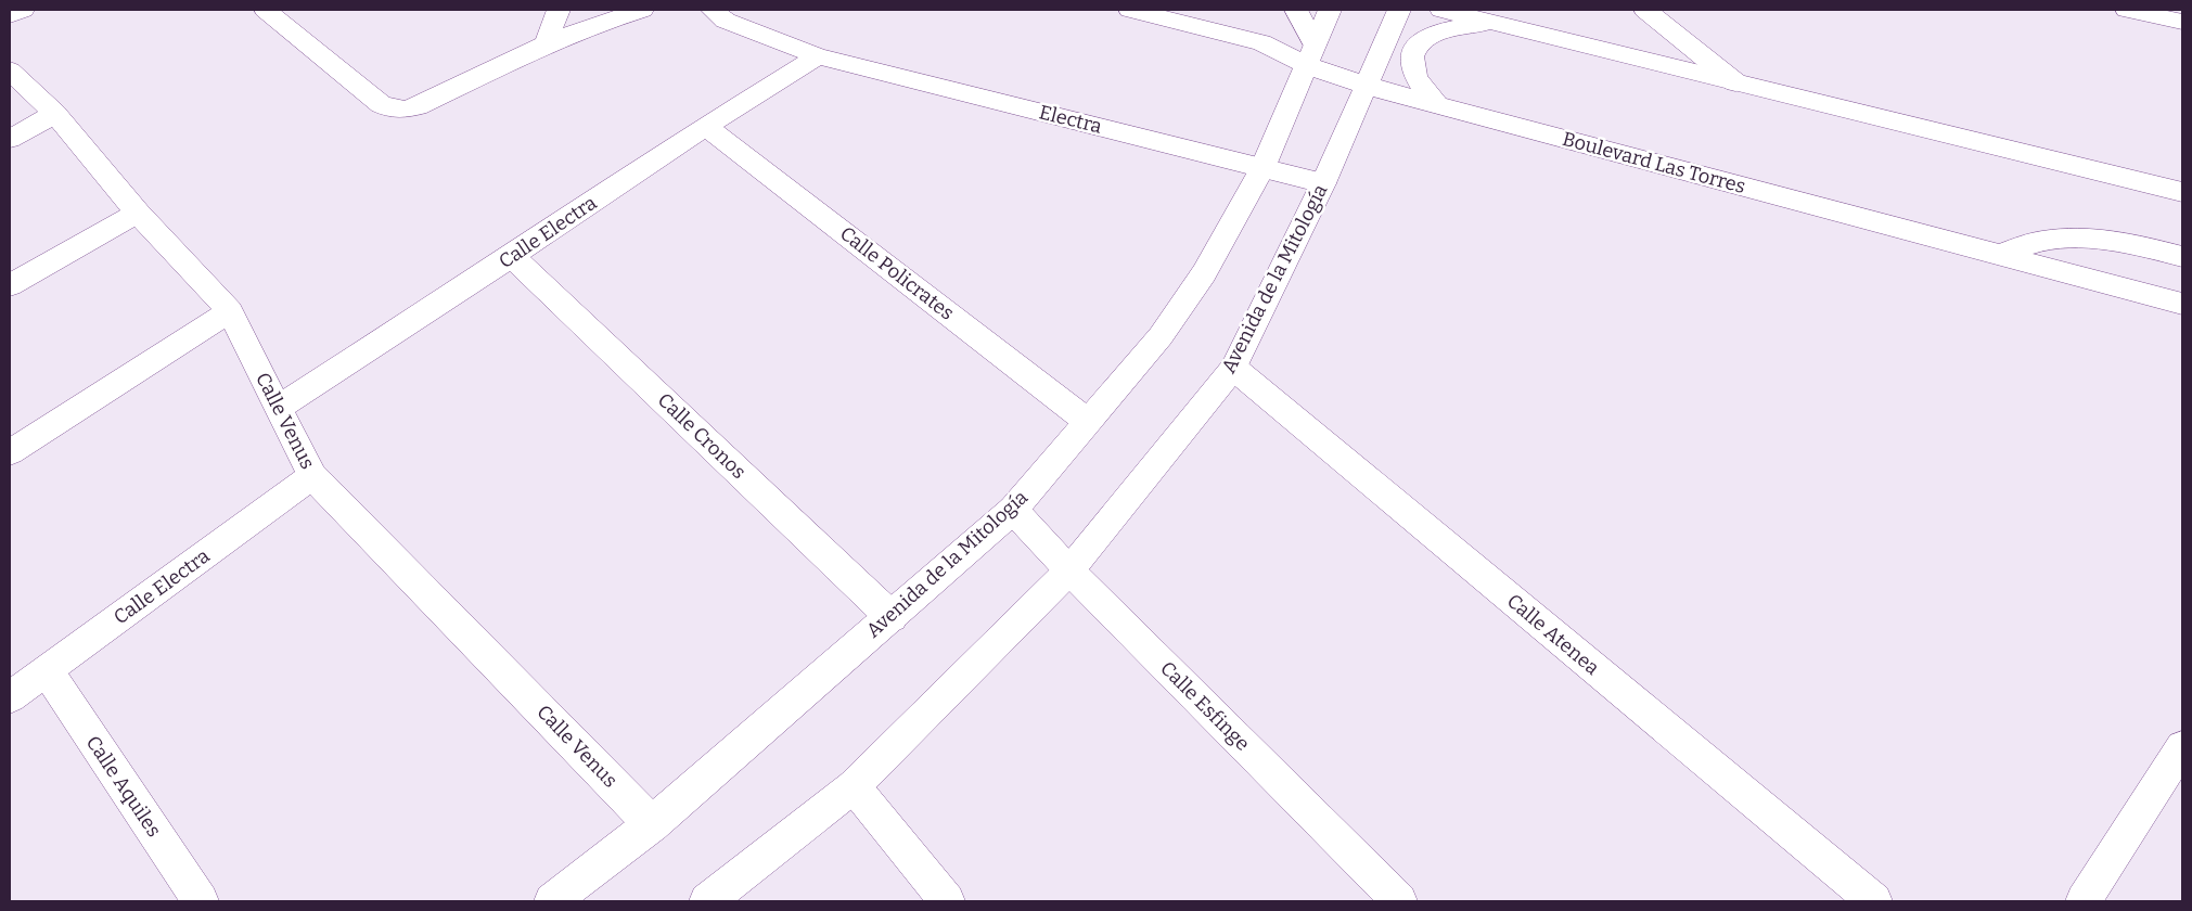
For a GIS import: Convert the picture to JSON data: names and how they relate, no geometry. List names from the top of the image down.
{
  "streets": {
    "street": [
      "Electra",
      "Boulevard Las Torres",
      "Calle Electra",
      "Calle Policrates",
      "Avenida de la Mitología",
      "Calle Venus",
      "Calle Cronos",
      "Calle Atenea",
      "Calle Esfinge",
      "Calle Aquiles"
    ]
  },
  "crossings": [
    ["Electra", "Calle Electra"],
    ["Electra", "Avenida de la Mitología"],
    ["Boulevard Las Torres", "Avenida de la Mitología"],
    ["Calle Electra", "Calle Policrates"],
    ["Calle Electra", "Calle Venus"],
    ["Calle Electra", "Calle Cronos"],
    ["Calle Electra", "Calle Aquiles"],
    ["Calle Policrates", "Avenida de la Mitología"],
    ["Avenida de la Mitología", "Calle Venus"],
    ["Avenida de la Mitología", "Calle Cronos"],
    ["Avenida de la Mitología", "Calle Atenea"],
    ["Avenida de la Mitología", "Calle Esfinge"]
  ]
}
